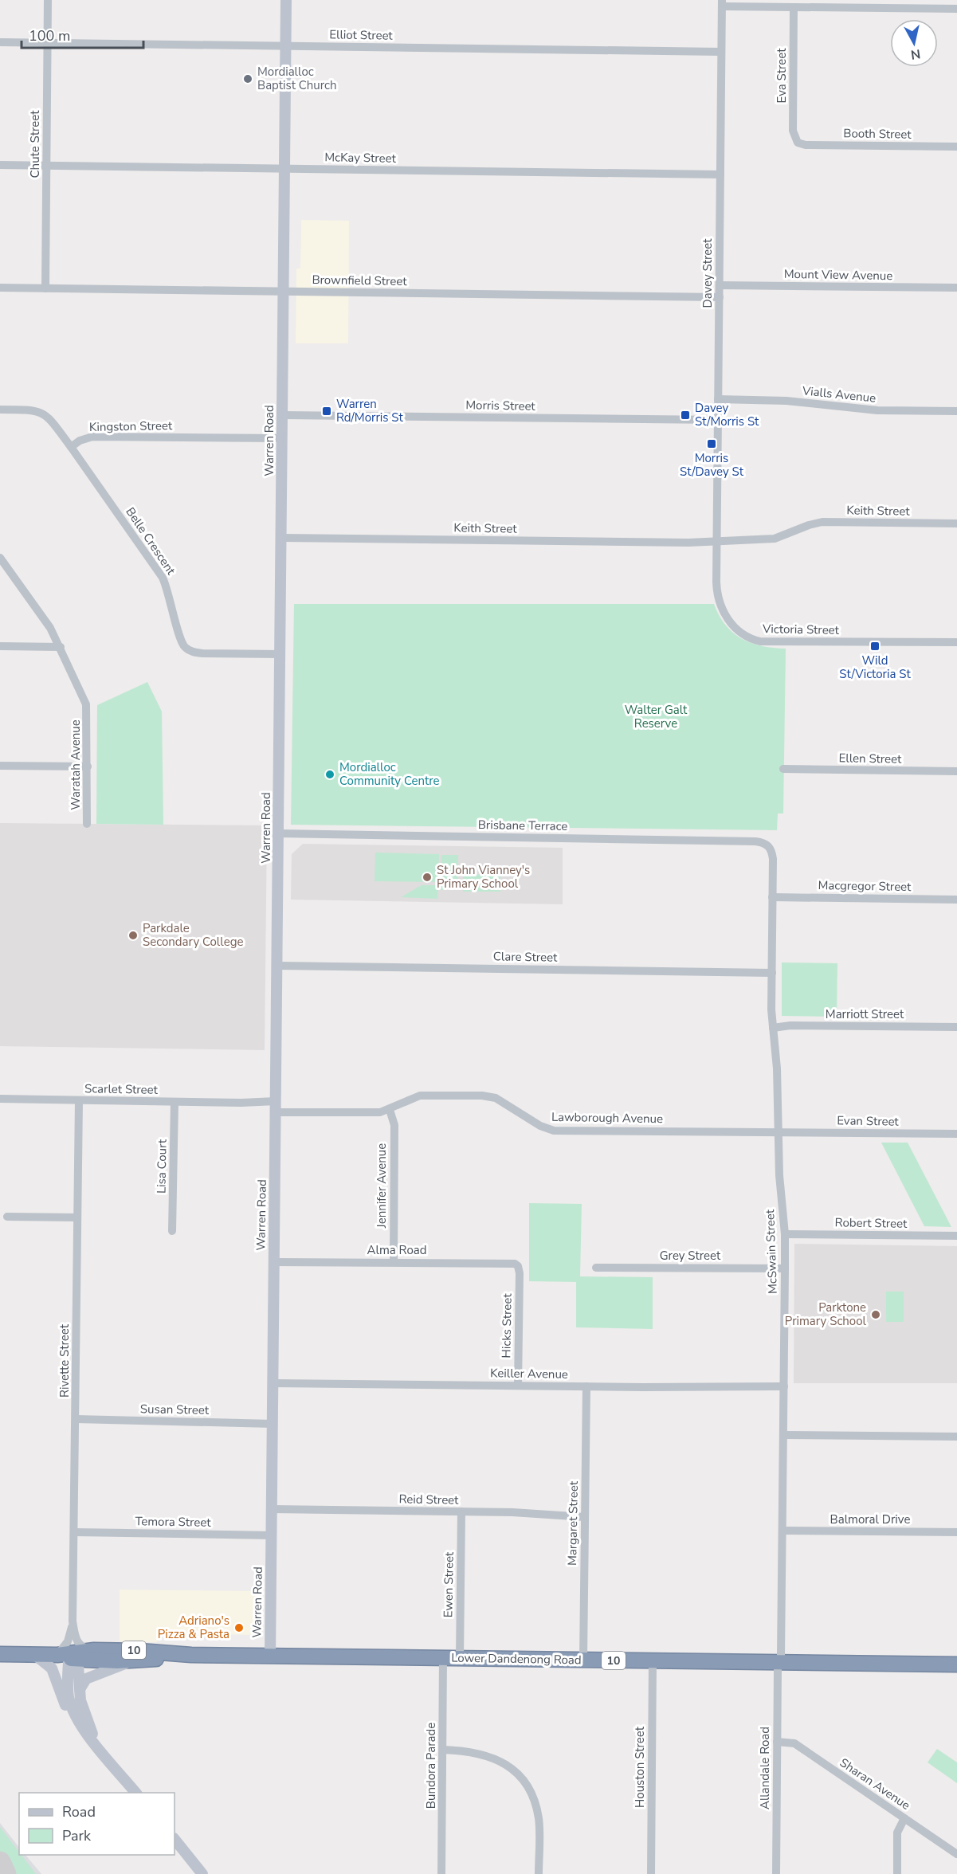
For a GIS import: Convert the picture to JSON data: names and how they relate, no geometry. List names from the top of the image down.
{
  "streets": {
    "highway": ["10", "Lower Dandenong Road"],
    "street": [
      "Elliot Street",
      "Eva Street",
      "Booth Street",
      "Chute Street",
      "McKay Street",
      "Davey Street",
      "Mount View Avenue",
      "Brownfield Street",
      "Vialls Avenue",
      "Morris Street",
      "Kingston Street",
      "Warren Road",
      "Keith Street",
      "Belle Crescent",
      "Victoria Street",
      "Ellen Street",
      "Waratah Avenue",
      "Brisbane Terrace",
      "Macgregor Street",
      "Clare Street",
      "Marriott Street",
      "Scarlet Street",
      "Lawborough Avenue",
      "Evan Street",
      "Lisa Court",
      "Jennifer Avenue",
      "Robert Street",
      "Alma Road",
      "McSwain Street",
      "Grey Street",
      "Hicks Street",
      "Rivette Street",
      "Keiller Avenue",
      "Susan Street",
      "Reid Street",
      "Balmoral Drive",
      "Temora Street",
      "Margaret Street",
      "Ewen Street",
      "Bundora Parade",
      "Houston Street",
      "Allandale Road",
      "Sharan Avenue"
    ]
  },
  "crossings": [
    ["Elliot Street", "Chute Street"],
    ["Elliot Street", "Davey Street"],
    ["Elliot Street", "Warren Road"],
    ["Eva Street", "Booth Street"],
    ["Chute Street", "McKay Street"],
    ["Chute Street", "Brownfield Street"],
    ["McKay Street", "Davey Street"],
    ["McKay Street", "Warren Road"],
    ["Davey Street", "Mount View Avenue"],
    ["Davey Street", "Brownfield Street"],
    ["Davey Street", "Vialls Avenue"],
    ["Davey Street", "Morris Street"],
    ["Davey Street", "Keith Street"],
    ["Davey Street", "Victoria Street"],
    ["Brownfield Street", "Warren Road"],
    ["Morris Street", "Warren Road"],
    ["Kingston Street", "Warren Road"],
    ["Kingston Street", "Belle Crescent"],
    ["Warren Road", "Keith Street"],
    ["Warren Road", "Belle Crescent"],
    ["Warren Road", "Brisbane Terrace"],
    ["Warren Road", "Clare Street"],
    ["Warren Road", "Scarlet Street"],
    ["Warren Road", "Lawborough Avenue"],
    ["Warren Road", "Alma Road"],
    ["Warren Road", "Keiller Avenue"],
    ["Warren Road", "Susan Street"],
    ["Warren Road", "Reid Street"],
    ["Warren Road", "Temora Street"],
    ["Warren Road", "Lower Dandenong Road"],
    ["Keith Street", "Victoria Street"],
    ["Brisbane Terrace", "McSwain Street"],
    ["Macgregor Street", "McSwain Street"],
    ["Clare Street", "McSwain Street"],
    ["Marriott Street", "McSwain Street"],
    ["Scarlet Street", "Lawborough Avenue"],
    ["Scarlet Street", "Lisa Court"],
    ["Scarlet Street", "Rivette Street"],
    ["Lawborough Avenue", "Evan Street"],
    ["Lawborough Avenue", "Jennifer Avenue"],
    ["Lawborough Avenue", "McSwain Street"],
    ["Evan Street", "McSwain Street"],
    ["Jennifer Avenue", "Alma Road"],
    ["Robert Street", "McSwain Street"],
    ["Alma Road", "Hicks Street"],
    ["McSwain Street", "Grey Street"],
    ["McSwain Street", "Keiller Avenue"],
    ["McSwain Street", "Balmoral Drive"],
    ["McSwain Street", "Lower Dandenong Road"],
    ["McSwain Street", "Allandale Road"],
    ["Hicks Street", "Keiller Avenue"],
    ["Rivette Street", "Susan Street"],
    ["Rivette Street", "Temora Street"],
    ["Rivette Street", "Lower Dandenong Road"],
    ["Keiller Avenue", "Margaret Street"],
    ["Reid Street", "Margaret Street"],
    ["Reid Street", "Ewen Street"],
    ["Margaret Street", "Lower Dandenong Road"],
    ["Ewen Street", "Lower Dandenong Road"],
    ["Lower Dandenong Road", "Bundora Parade"],
    ["Lower Dandenong Road", "Houston Street"],
    ["Lower Dandenong Road", "Allandale Road"],
    ["Allandale Road", "Sharan Avenue"]
  ],
  "parks": ["Walter Galt Reserve"],
  "places": {
    "other": [
      "Mordialloc Baptist Church",
      "Mordialloc Community Centre",
      "St John Vianney's Primary School",
      "Parkdale Secondary College",
      "Parktone Primary School",
      "Adriano's Pizza & Pasta"
    ],
    "transit": [
      "Warren Rd/Morris St",
      "Davey St/Morris St",
      "Morris St/Davey St",
      "Wild St/Victoria St"
    ]
  },
  "legend": ["Road", "Park"],
  "scale_bar": "100 m",
  "north": "bottom"
}
